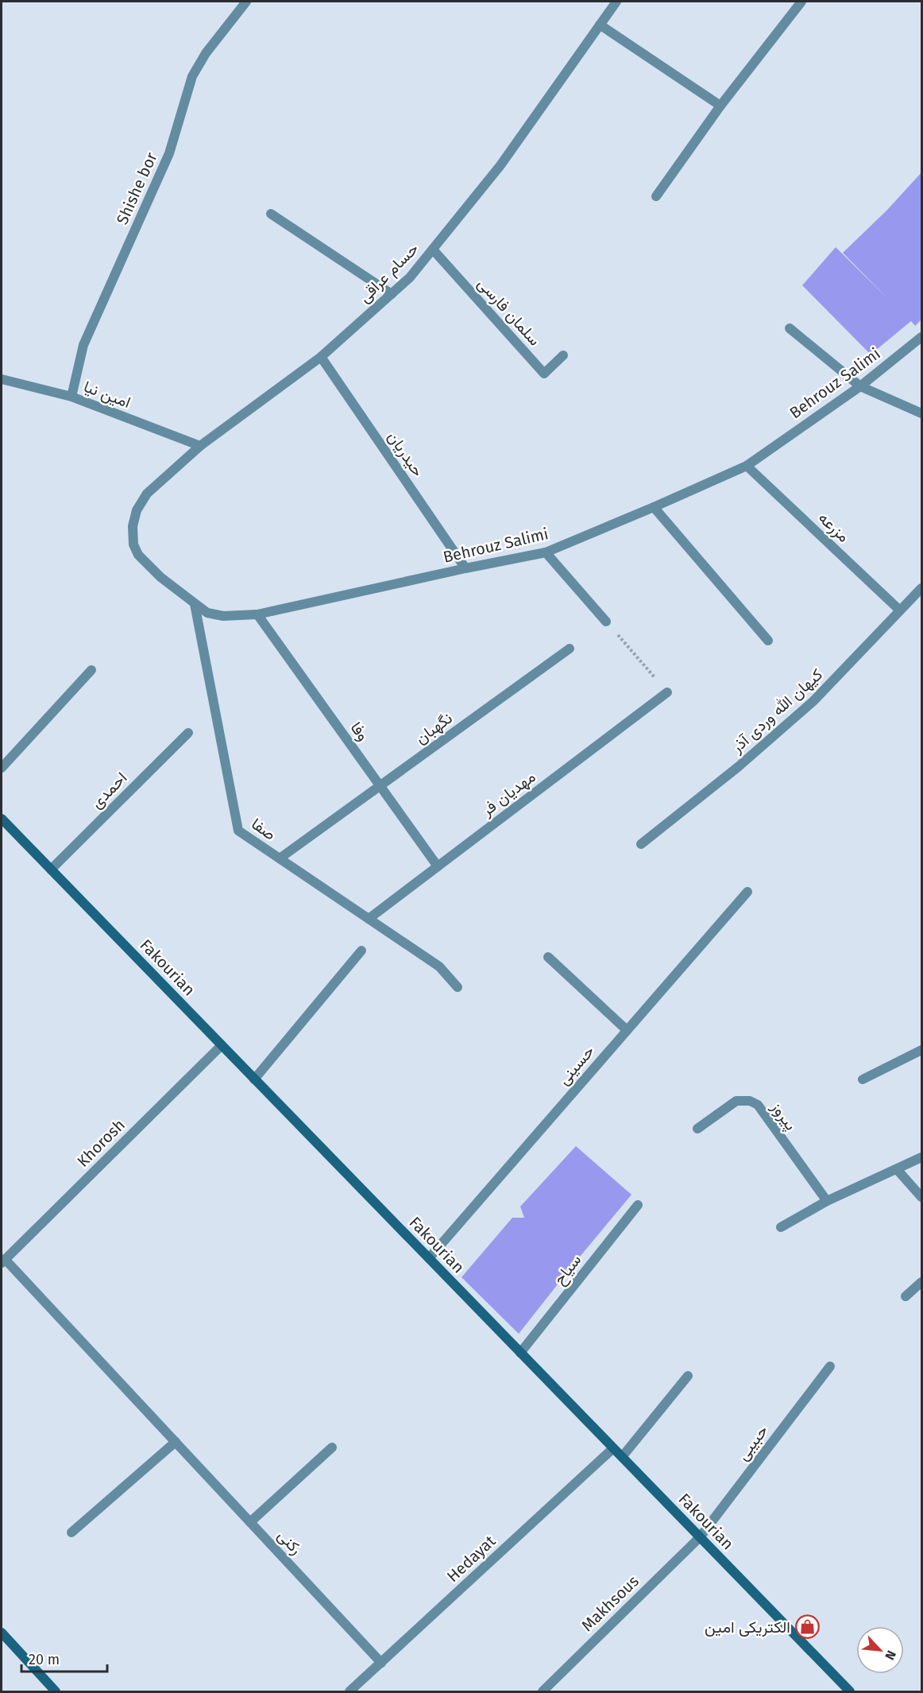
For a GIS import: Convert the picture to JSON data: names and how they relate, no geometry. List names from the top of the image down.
{
  "streets": {
    "street": [
      "Shishe bor",
      "حسام عراقی",
      "سلمان فارسی",
      "Behrouz Salimi",
      "امین نیا",
      "حیدریان",
      "مزرعه",
      "کیهان الله وردی آذر",
      "نگهبان",
      "وفا",
      "احمدی",
      "مهدیان فر",
      "صفا",
      "Fakourian",
      "حسینی",
      "پیروز",
      "Khorosh",
      "سیاح",
      "حبیبی",
      "رکنی",
      "Hedayat",
      "Makhsous"
    ]
  },
  "crossings": [
    ["Shishe bor", "امین نیا"],
    ["حسام عراقی", "سلمان فارسی"],
    ["حسام عراقی", "Behrouz Salimi"],
    ["حسام عراقی", "امین نیا"],
    ["حسام عراقی", "حیدریان"],
    ["Behrouz Salimi", "حیدریان"],
    ["Behrouz Salimi", "مزرعه"],
    ["Behrouz Salimi", "وفا"],
    ["Behrouz Salimi", "صفا"],
    ["مزرعه", "کیهان الله وردی آذر"],
    ["نگهبان", "وفا"],
    ["نگهبان", "صفا"],
    ["وفا", "مهدیان فر"],
    ["احمدی", "Fakourian"],
    ["مهدیان فر", "صفا"],
    ["Fakourian", "حسینی"],
    ["Fakourian", "Khorosh"],
    ["Fakourian", "سیاح"],
    ["Fakourian", "حبیبی"],
    ["Fakourian", "Hedayat"],
    ["Fakourian", "Makhsous"],
    ["Khorosh", "رکنی"],
    ["حبیبی", "Makhsous"],
    ["رکنی", "Hedayat"]
  ],
  "places": {
    "shop": ["الکتریکی امین"]
  },
  "scale_bar": "20 m",
  "north": "bottom right"
}
